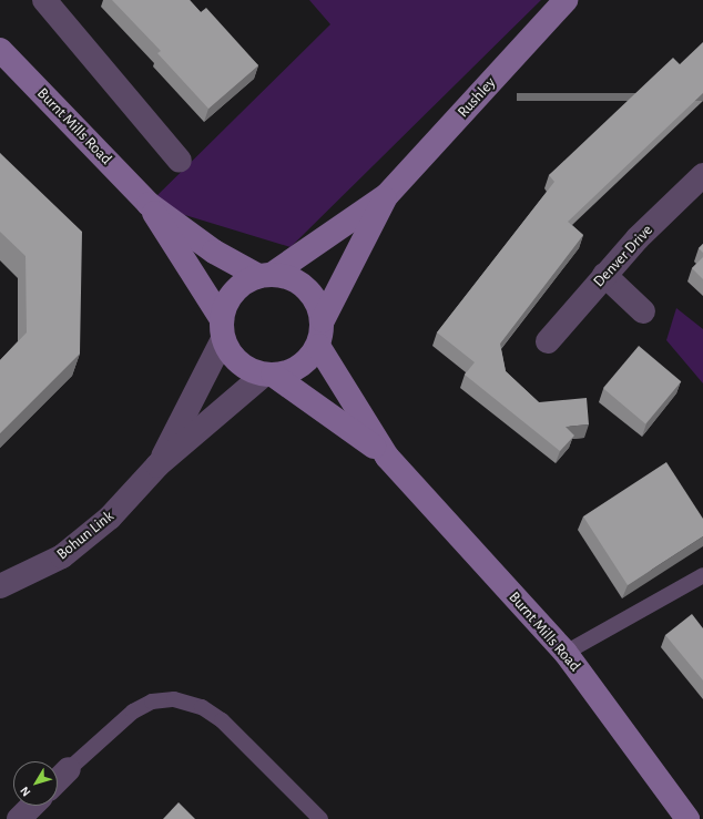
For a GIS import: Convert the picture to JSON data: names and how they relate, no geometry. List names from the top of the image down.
{
  "streets": {
    "street": [
      "Rushley",
      "Burnt Mills Road",
      "Denver Drive",
      "Bohun Link"
    ]
  },
  "crossings": [
    ["Rushley", "Burnt Mills Road"]
  ],
  "north": "bottom left"
}
